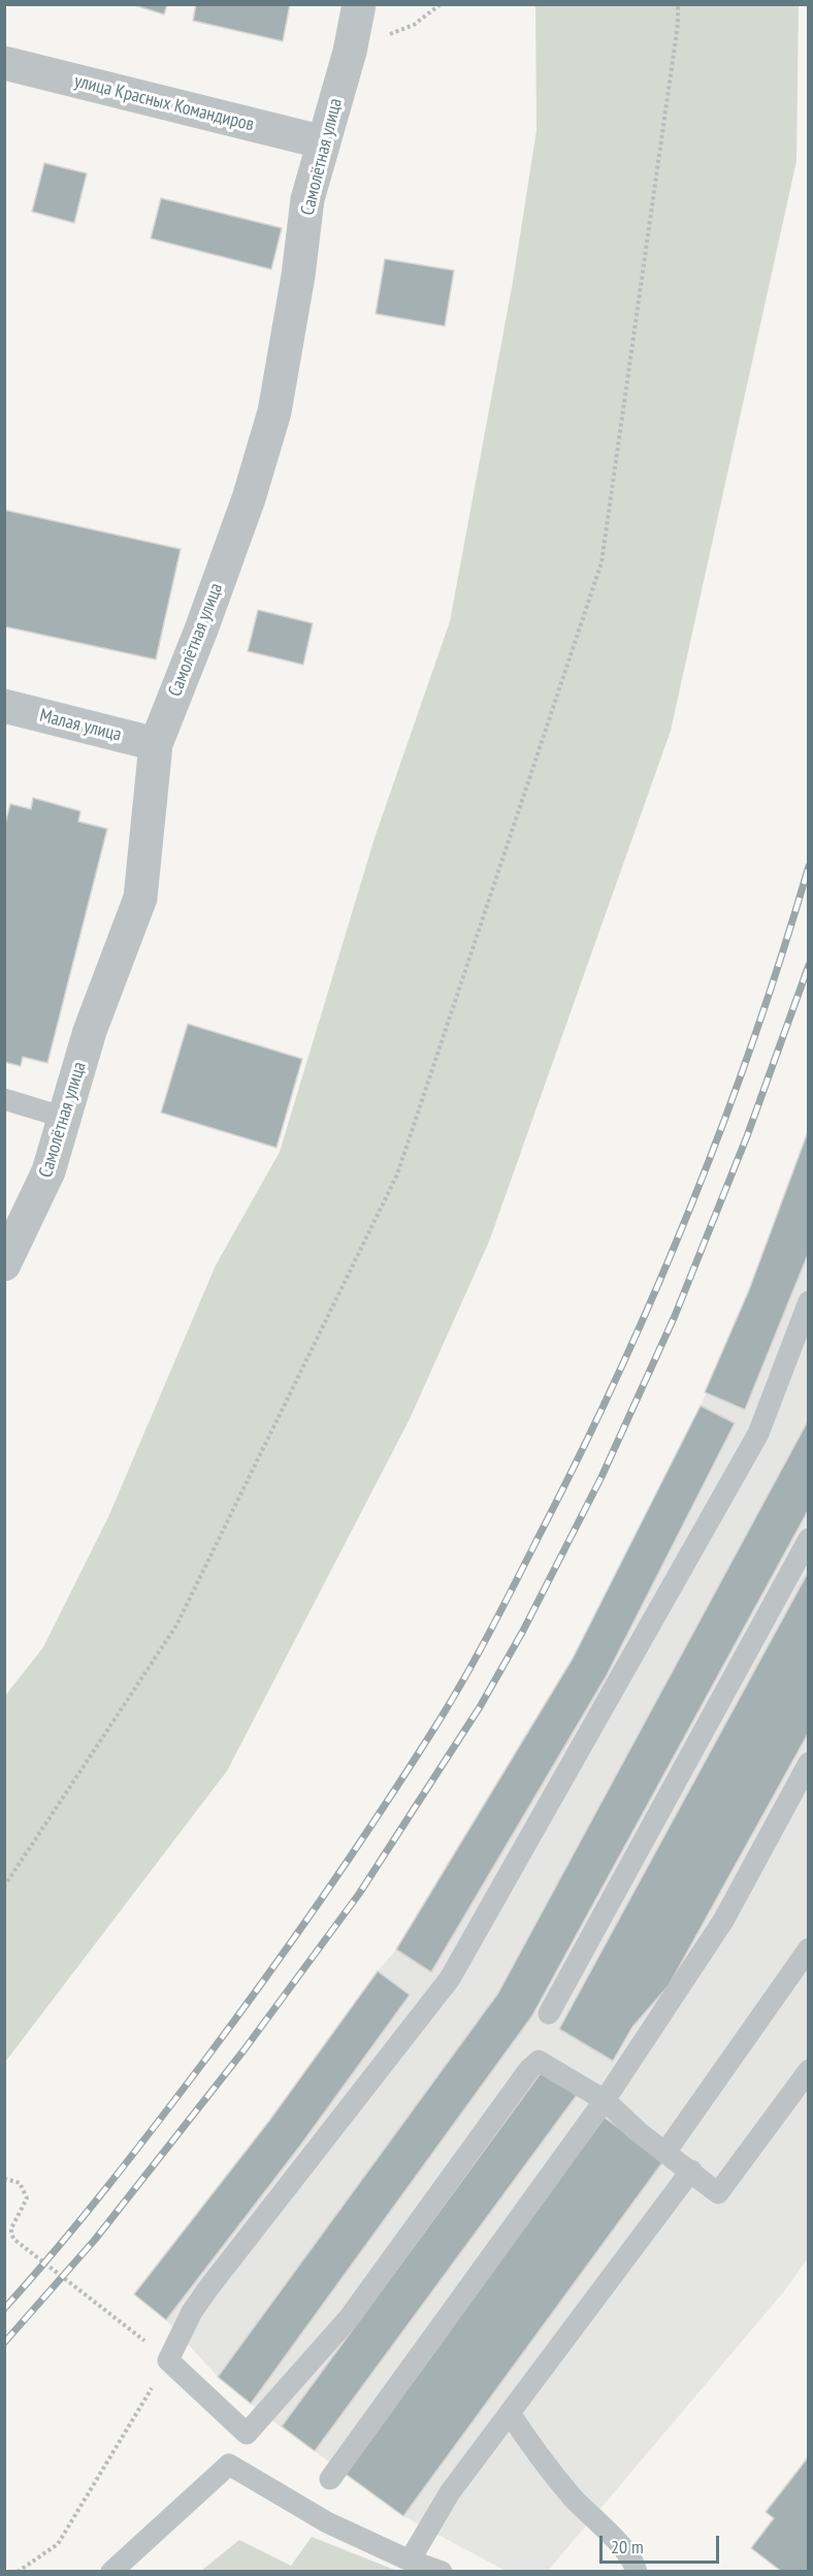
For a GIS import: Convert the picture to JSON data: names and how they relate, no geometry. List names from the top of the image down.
{
  "streets": {
    "street": ["улица Красных Командиров", "Самолётная улица", "Малая улица"]
  },
  "crossings": [
    ["улица Красных Командиров", "Самолётная улица"],
    ["Самолётная улица", "Малая улица"]
  ],
  "scale_bar": "20 m"
}
